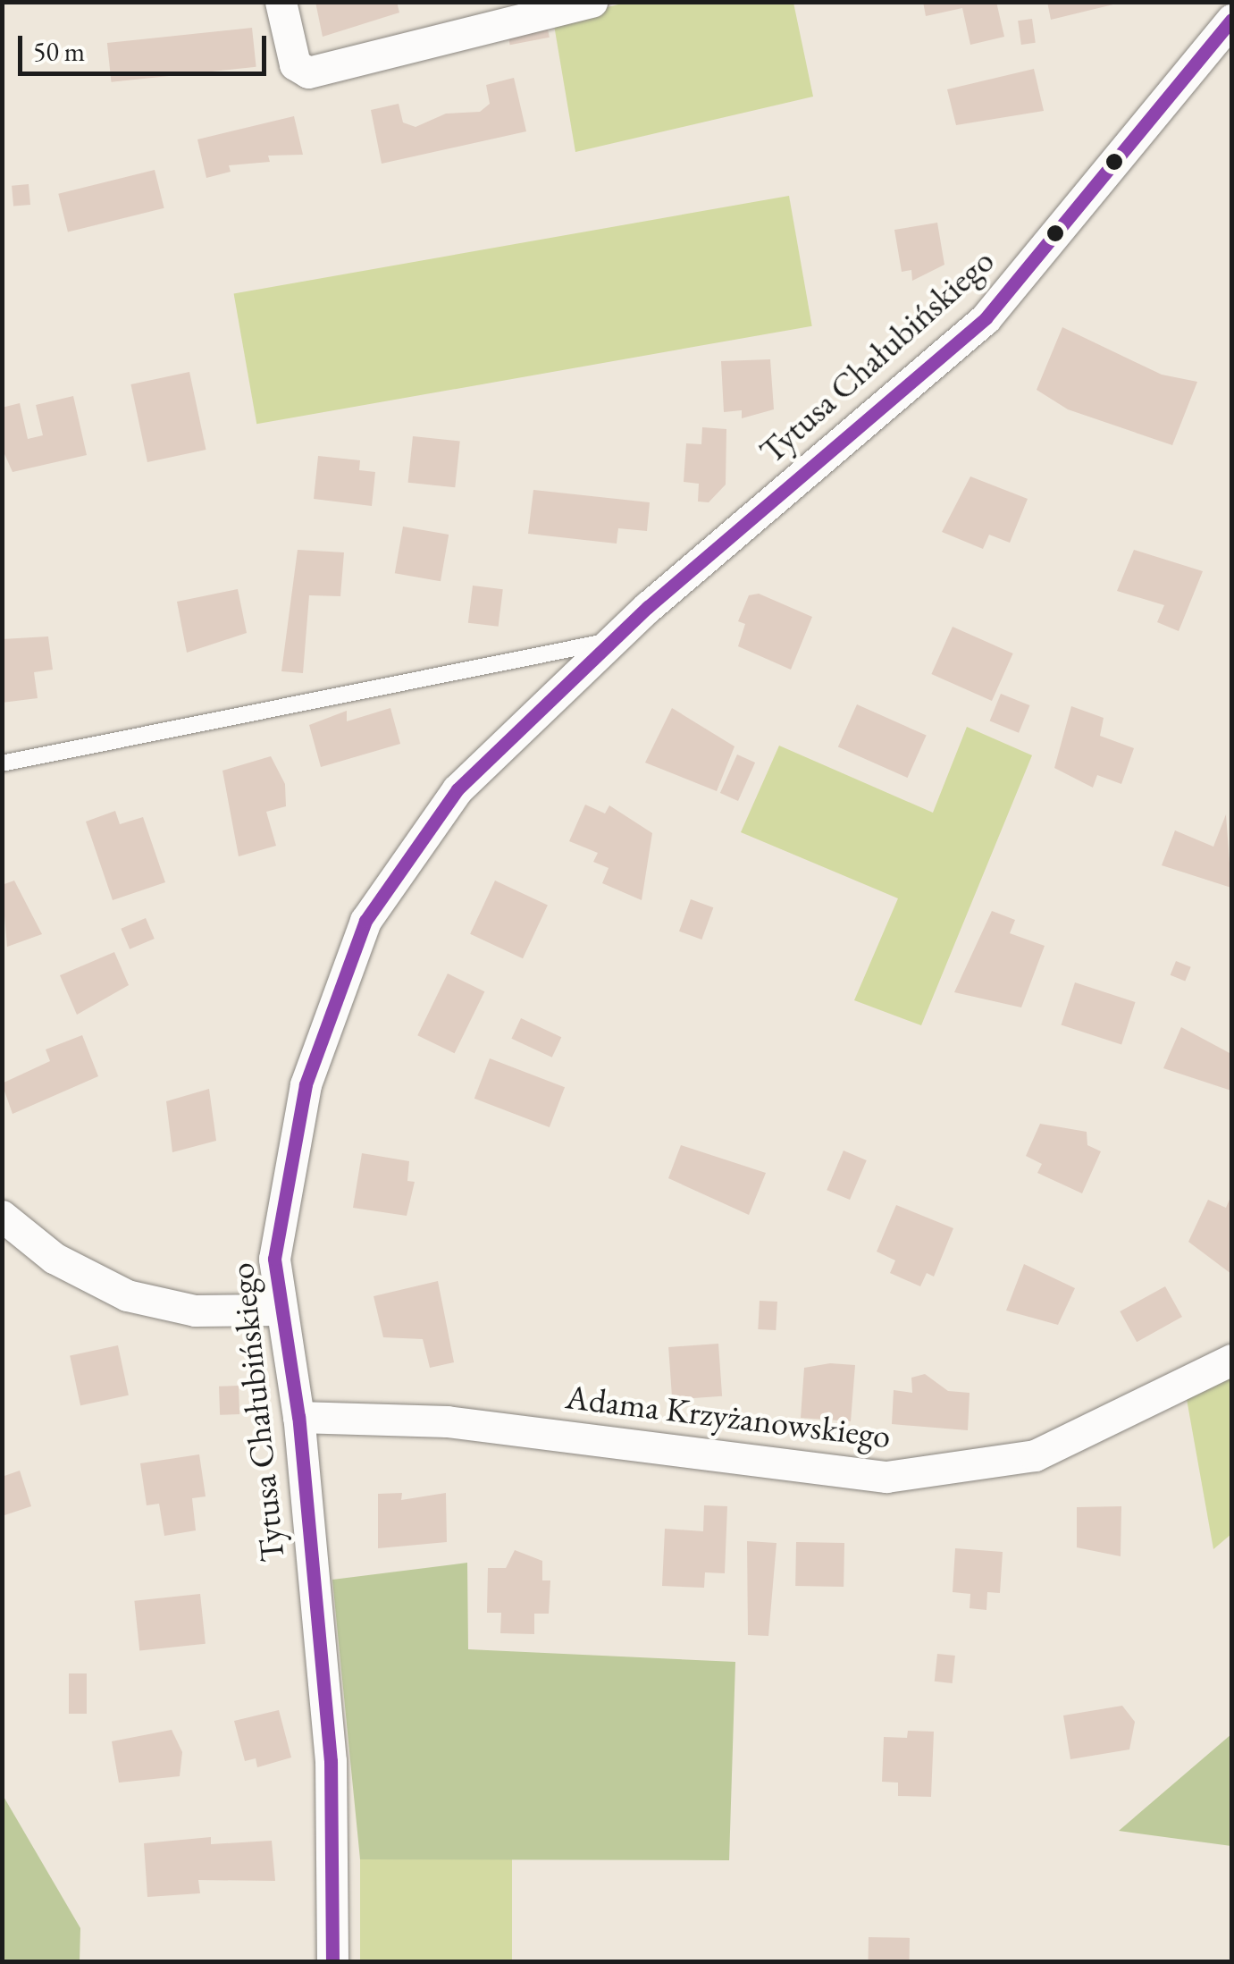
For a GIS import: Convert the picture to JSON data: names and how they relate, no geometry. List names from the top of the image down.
{
  "streets": {
    "street": ["Tytusa Chałubińskiego", "Adama Krzyżanowskiego"]
  },
  "crossings": [
    ["Tytusa Chałubińskiego", "Adama Krzyżanowskiego"]
  ],
  "scale_bar": "50 m"
}
